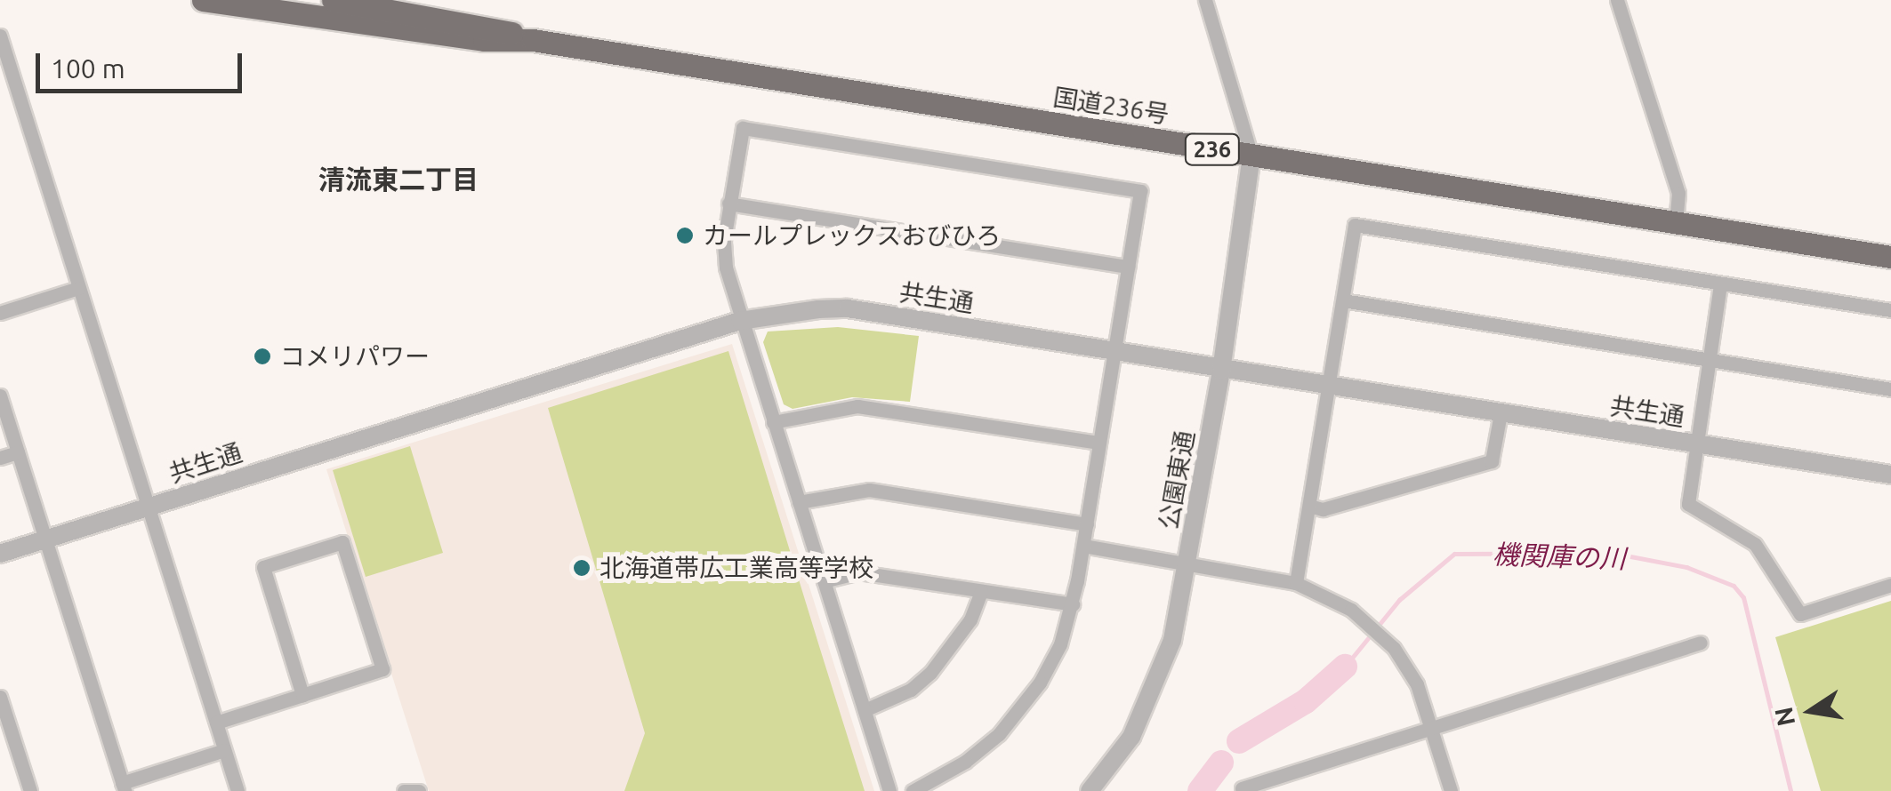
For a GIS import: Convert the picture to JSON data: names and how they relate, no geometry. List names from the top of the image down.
{
  "streets": {
    "highway": ["国道236号", "236"],
    "street": ["共生通", "公園東通"]
  },
  "crossings": [
    ["国道236号", "公園東通"],
    ["共生通", "公園東通"]
  ],
  "districts": ["清流東二丁目"],
  "water": ["機関庫の川"],
  "places": ["カールプレックスおびひろ", "コメリパワー", "北海道帯広工業高等学校"],
  "scale_bar": "100 m",
  "north": "left"
}
